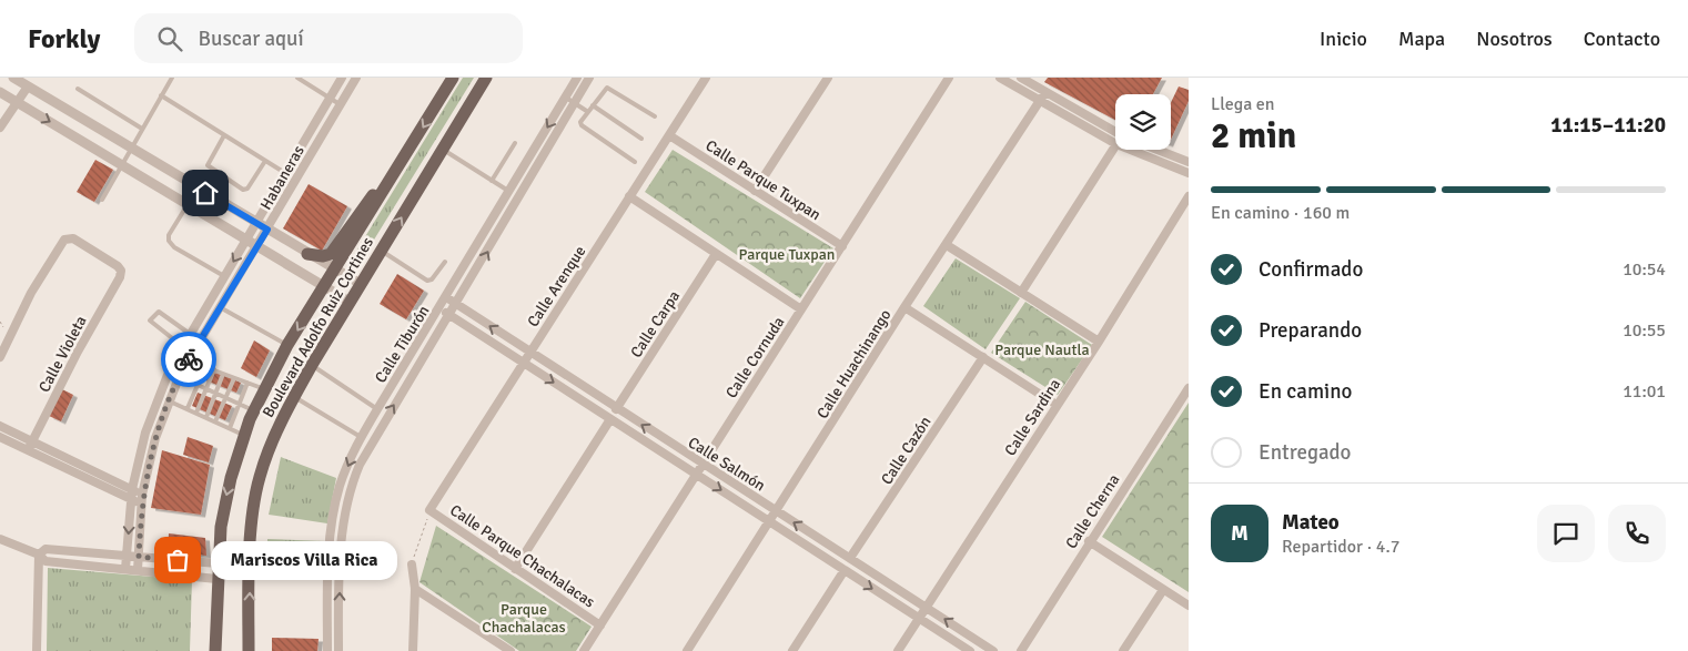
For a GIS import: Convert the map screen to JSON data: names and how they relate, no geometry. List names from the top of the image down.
{
  "streets": {
    "main road": ["Boulevard Adolfo Ruiz Cortines"],
    "street": [
      "Habaneras",
      "Calle Parque Tuxpan",
      "Calle Arenque",
      "Calle Carpa",
      "Calle Tiburón",
      "Calle Violeta",
      "Calle Cornuda",
      "Calle Huachinango",
      "Calle Sardina",
      "Calle Cazón",
      "Calle Salmón",
      "Calle Cherna",
      "Calle Parque Chachalacas"
    ]
  },
  "crossings": [
    ["Calle Parque Tuxpan", "Calle Arenque"],
    ["Calle Parque Tuxpan", "Calle Cornuda"],
    ["Calle Arenque", "Calle Salmón"],
    ["Calle Arenque", "Calle Parque Chachalacas"],
    ["Calle Carpa", "Calle Salmón"],
    ["Calle Tiburón", "Calle Salmón"],
    ["Calle Cornuda", "Calle Salmón"],
    ["Calle Cornuda", "Calle Parque Chachalacas"],
    ["Calle Huachinango", "Calle Salmón"],
    ["Calle Sardina", "Calle Salmón"],
    ["Calle Cazón", "Calle Salmón"]
  ],
  "parks": ["Parque Tuxpan", "Parque Nautla", "Parque Chachalacas"],
  "places": ["Mariscos Villa Rica"],
  "page": {
    "header": "Forkly",
    "search": "Buscar aquí",
    "nav": [
      "Inicio",
      "Mapa",
      "Nosotros",
      "Contacto"
    ],
    "heading": ["2 min", "Llega en", "11:15–11:20"],
    "panel": ["Mateo", "Repartidor · 4.7"],
    "bar": "En camino · 160 m",
    "list": [
      ["Confirmado", "10:54"],
      ["Preparando", "10:55"],
      ["En camino", "11:01"],
      "Entregado"
    ],
    "round": "M",
    "bubble": "Mariscos Villa Rica"
  }
}
